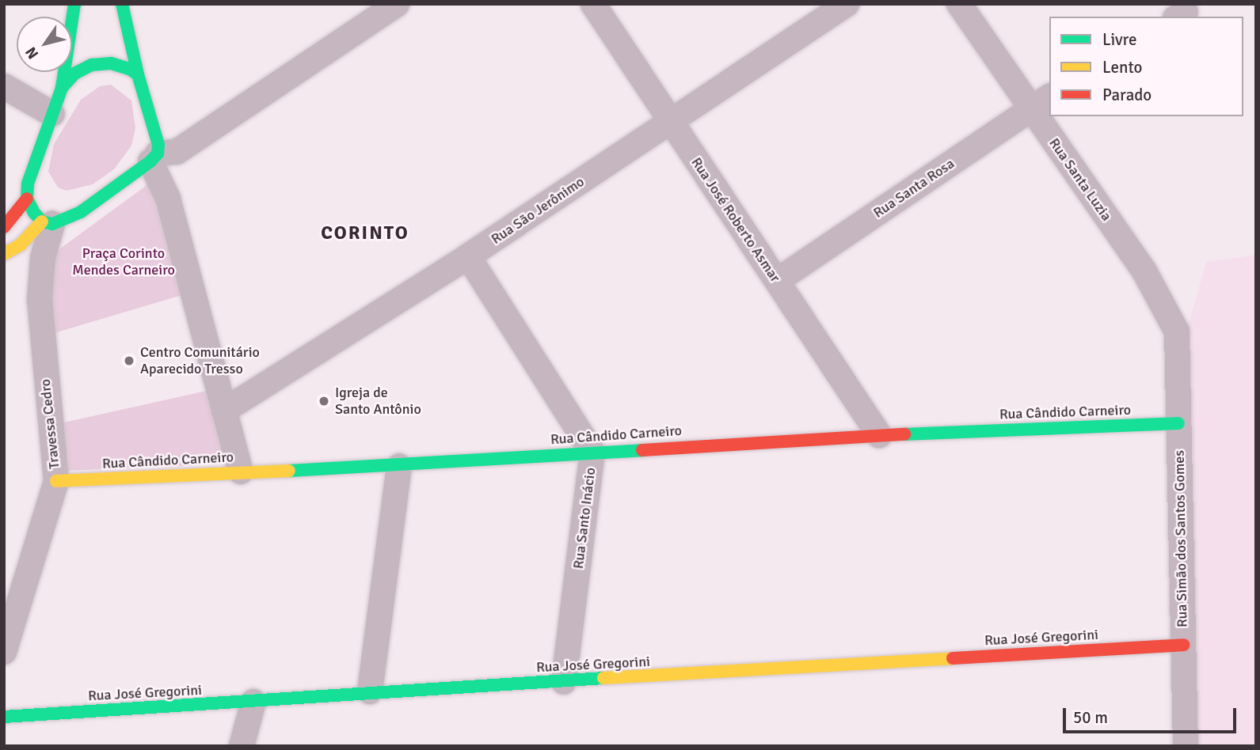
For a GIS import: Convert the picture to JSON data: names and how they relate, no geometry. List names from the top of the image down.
{
  "streets": {
    "street": [
      "Rua Santa Luzia",
      "Rua Santa Rosa",
      "Rua São Jerônimo",
      "Rua José Roberto Asmar",
      "Rua Cândido Carneiro",
      "Travessa Cedro",
      "Rua Santo Inácio",
      "Rua Simão dos Santos Gomes",
      "Rua José Gregorini"
    ]
  },
  "crossings": [
    ["Rua Santa Luzia", "Rua Santa Rosa"],
    ["Rua Santa Luzia", "Rua Simão dos Santos Gomes"],
    ["Rua Santa Rosa", "Rua José Roberto Asmar"],
    ["Rua São Jerônimo", "Rua José Roberto Asmar"],
    ["Rua São Jerônimo", "Rua Santo Inácio"],
    ["Rua José Roberto Asmar", "Rua Cândido Carneiro"],
    ["Rua Cândido Carneiro", "Travessa Cedro"],
    ["Rua Cândido Carneiro", "Rua Santo Inácio"],
    ["Rua Cândido Carneiro", "Rua Simão dos Santos Gomes"],
    ["Rua Santo Inácio", "Rua José Gregorini"],
    ["Rua Simão dos Santos Gomes", "Rua José Gregorini"]
  ],
  "districts": ["CORINTO"],
  "parks": ["Praça Corinto Mendes Carneiro"],
  "places": ["Centro Comunitário Aparecido Tresso", "Igreja de Santo Antônio"],
  "legend": ["Livre", "Lento", "Parado"],
  "scale_bar": "50 m",
  "north": "bottom left"
}
